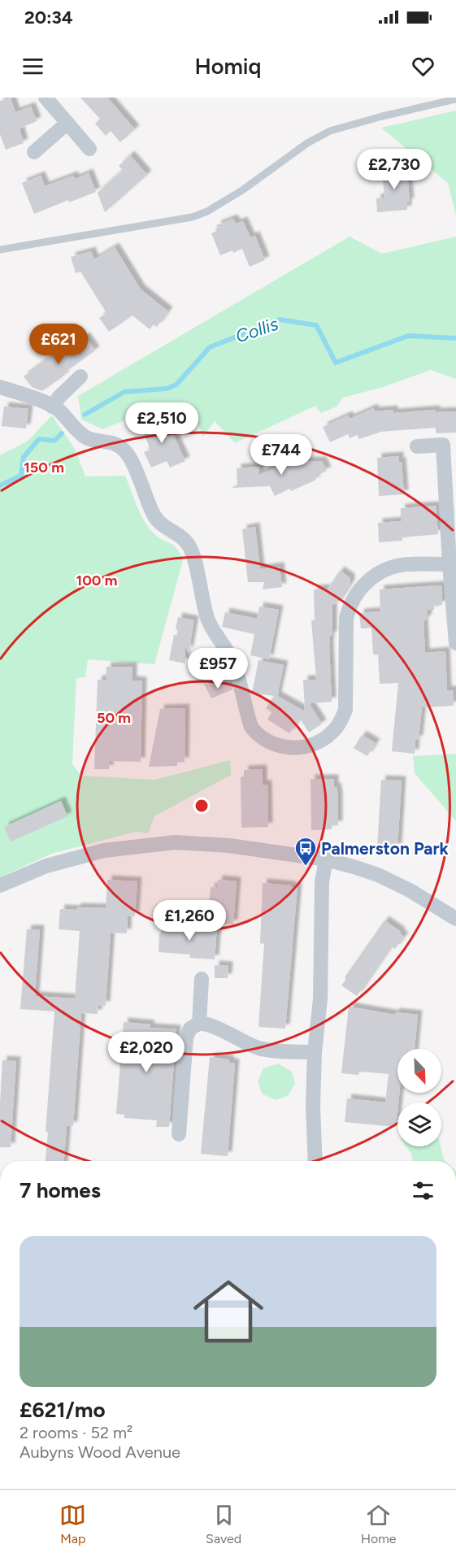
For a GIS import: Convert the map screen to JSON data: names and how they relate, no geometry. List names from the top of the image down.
{
  "water": ["Collis"],
  "places": {
    "bus stop": ["Palmerston Park"]
  },
  "north": "bottom right",
  "page": {
    "status": "20:34",
    "header": "Homiq",
    "price": [
      "£2,730",
      "£621",
      "£2,510",
      "£744",
      "£957",
      "£1,260",
      "£2,020"
    ],
    "heading": "7 homes",
    "list": [
      {
        "name": "£621/mo",
        "note": "2 rooms · 52 m² · Aubyns Wood Avenue"
      }
    ],
    "tabs": ["Map", "Saved", "Home"]
  },
  "rings": ["150 m", "100 m", "50 m"]
}
